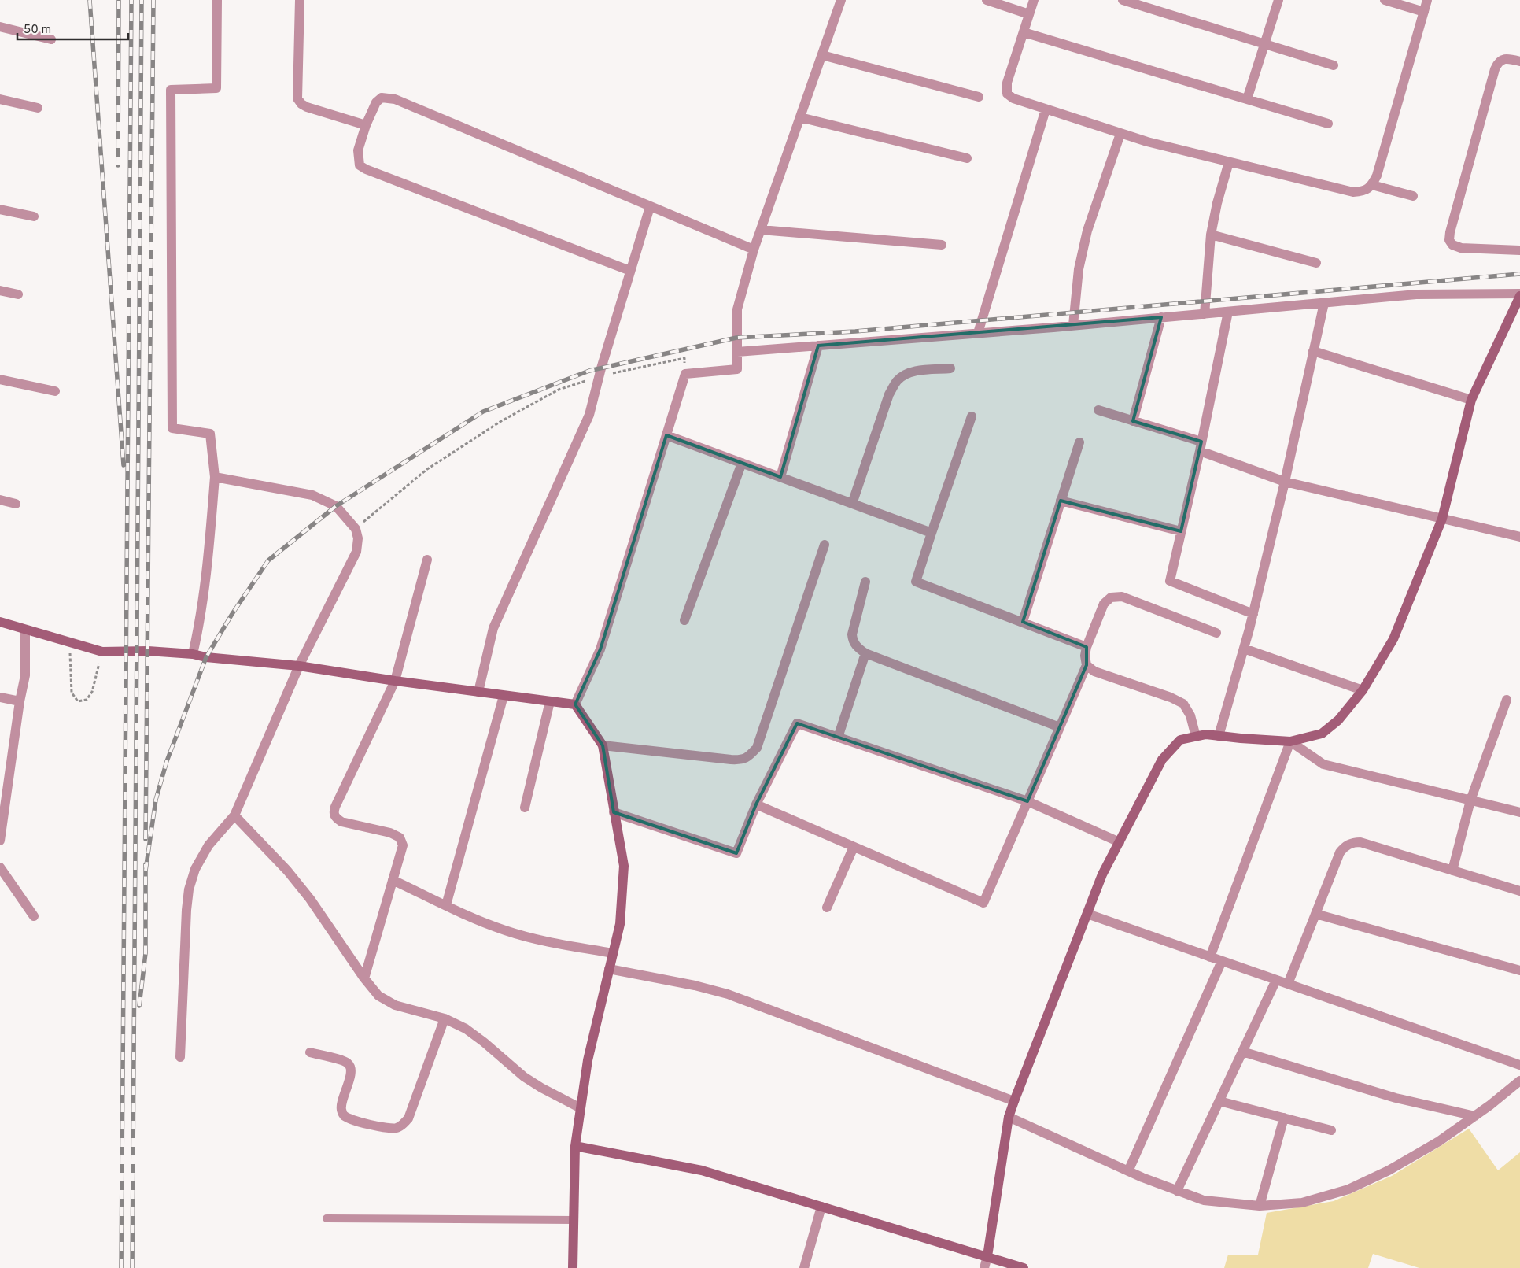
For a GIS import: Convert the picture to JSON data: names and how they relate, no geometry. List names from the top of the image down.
{
  "scale_bar": "50 m"
}
